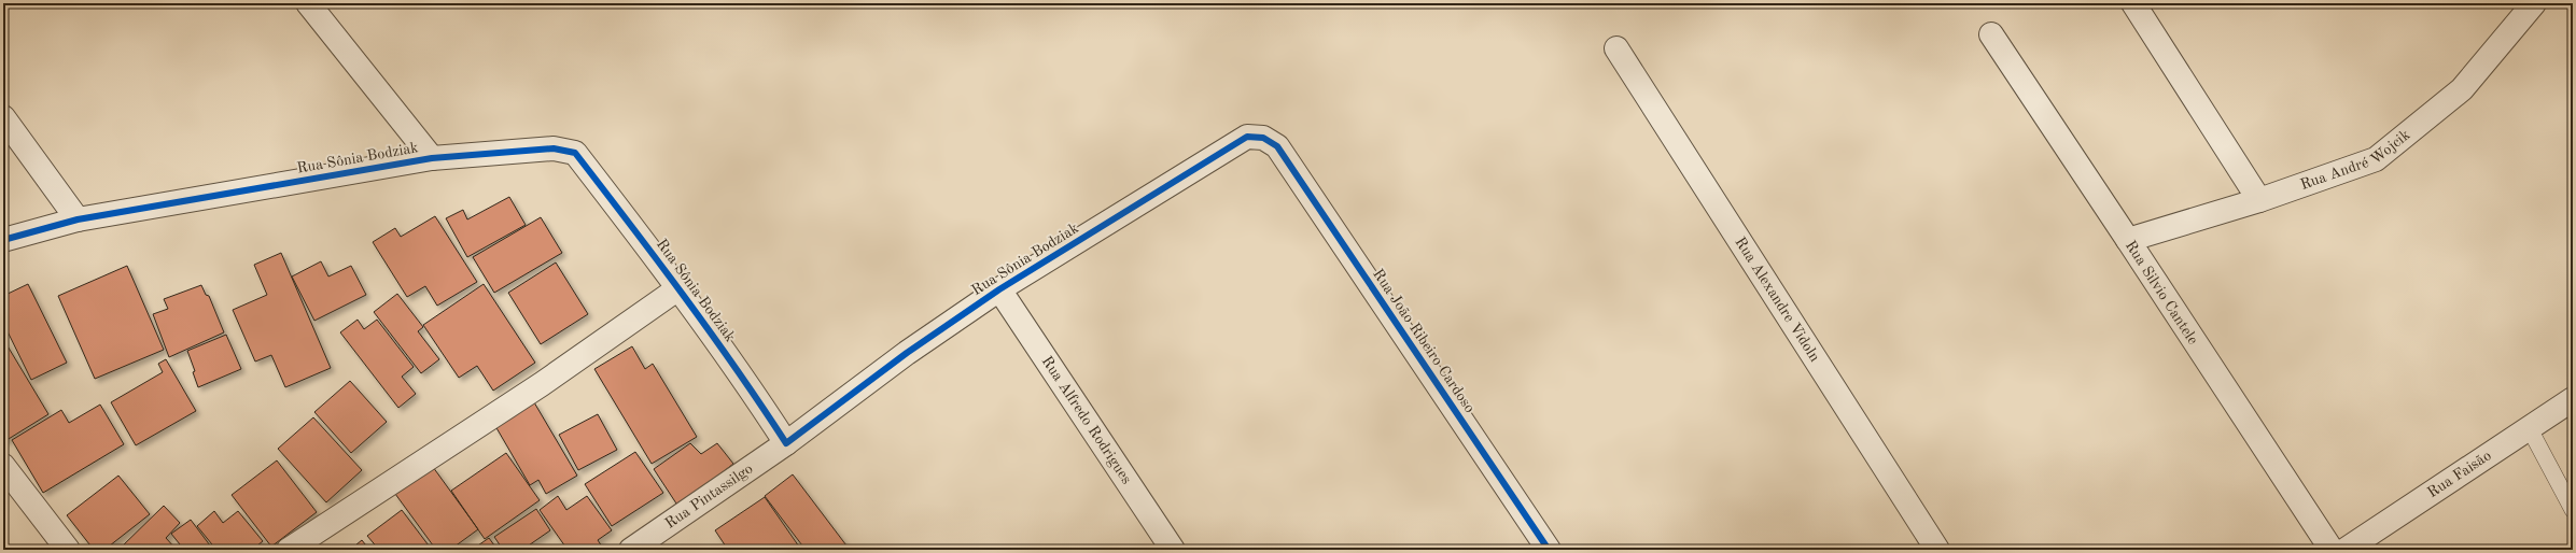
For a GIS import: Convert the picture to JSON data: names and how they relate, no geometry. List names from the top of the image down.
{
  "streets": {
    "street": [
      "Rua Sônia Bodziak",
      "Rua André Wojcik",
      "Rua Silvio Cantele",
      "Rua Alexandre Vidoln",
      "Rua João Ribeiro Cardoso",
      "Rua Alfredo Rodrigues",
      "Rua Faisão",
      "Rua Pintassilgo"
    ]
  },
  "crossings": [
    ["Rua Sônia Bodziak", "Rua João Ribeiro Cardoso"],
    ["Rua Sônia Bodziak", "Rua Alfredo Rodrigues"],
    ["Rua Sônia Bodziak", "Rua Pintassilgo"],
    ["Rua André Wojcik", "Rua Silvio Cantele"]
  ]
}
